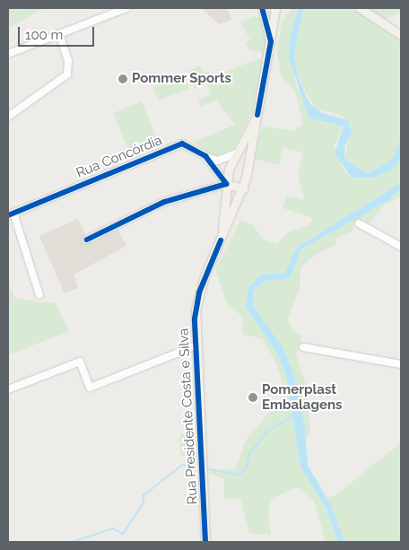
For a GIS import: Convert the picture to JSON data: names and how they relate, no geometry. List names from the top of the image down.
{
  "streets": {
    "main road": ["Rua Presidente Costa e Silva"],
    "street": ["Rua Concórdia"]
  },
  "crossings": [
    ["Rua Concórdia", "Rua Presidente Costa e Silva"]
  ],
  "places": ["Pommer Sports", "Pomerplast Embalagens"],
  "scale_bar": "100 m"
}
